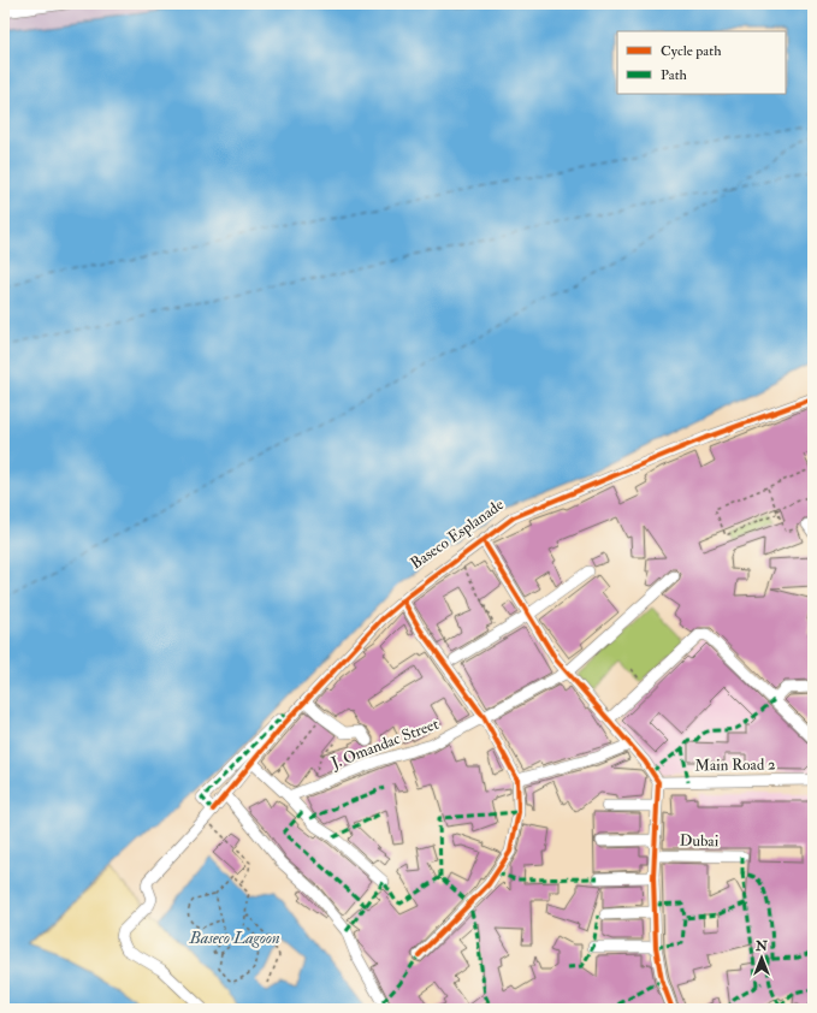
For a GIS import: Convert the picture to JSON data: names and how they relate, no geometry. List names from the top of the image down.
{
  "streets": {
    "street": [
      "Baseco Esplanade",
      "J. Omandac Street",
      "Main Road 2",
      "Dubai"
    ]
  },
  "water": ["Baseco Lagoon"],
  "legend": ["Cycle path", "Path"],
  "north": "top"
}
